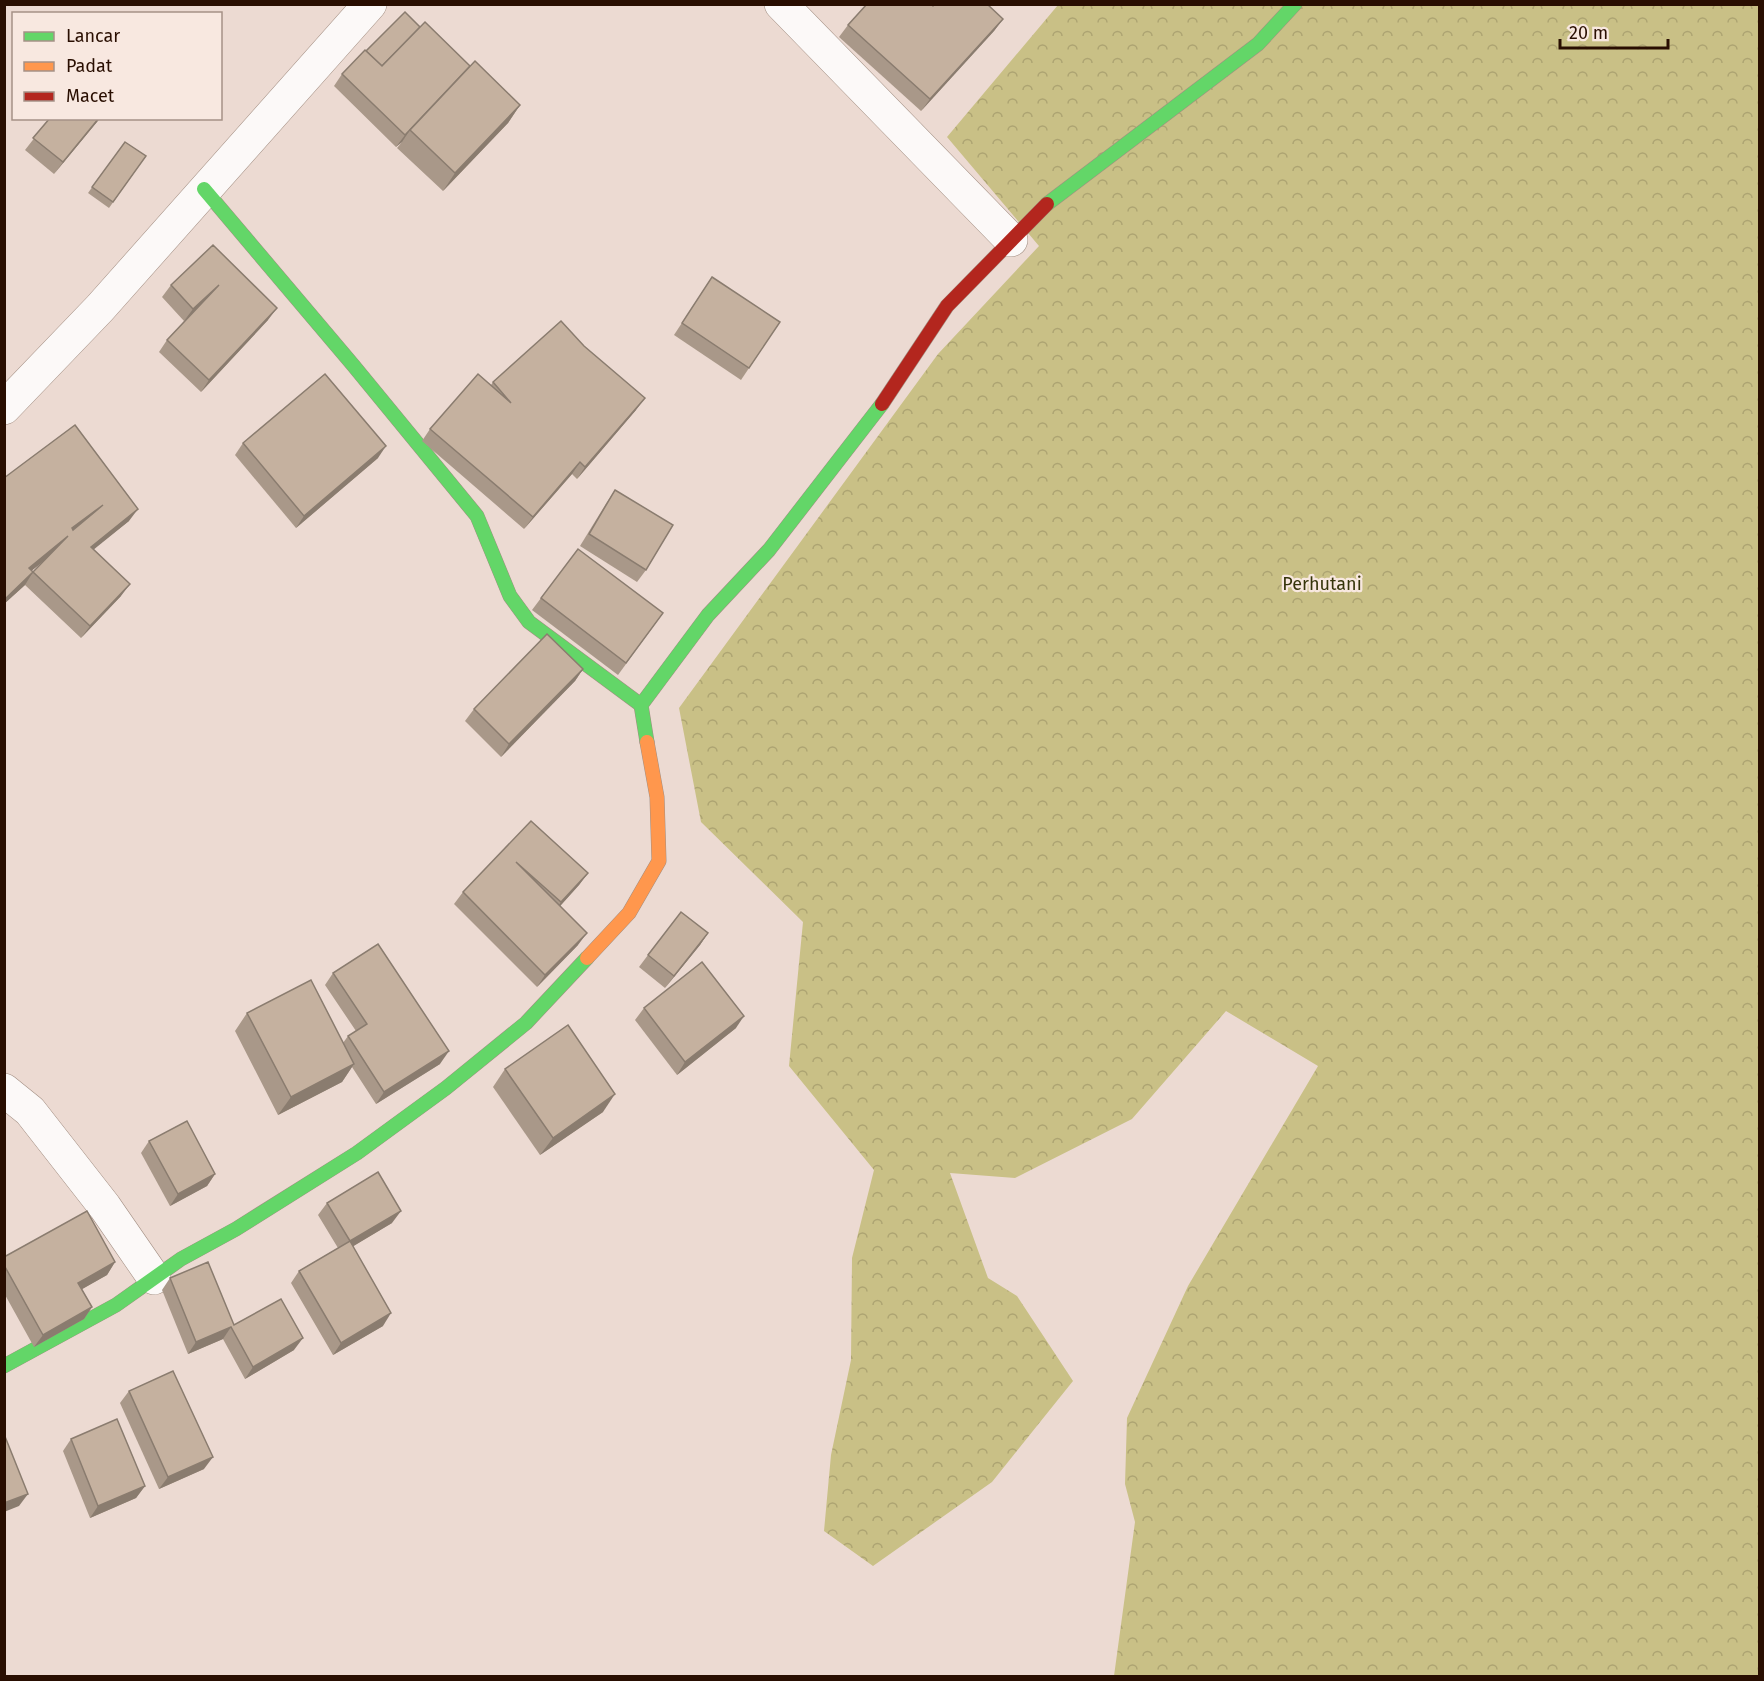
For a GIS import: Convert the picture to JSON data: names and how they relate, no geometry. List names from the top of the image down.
{
  "parks": ["Perhutani"],
  "legend": ["Lancar", "Padat", "Macet"],
  "scale_bar": "20 m"
}
